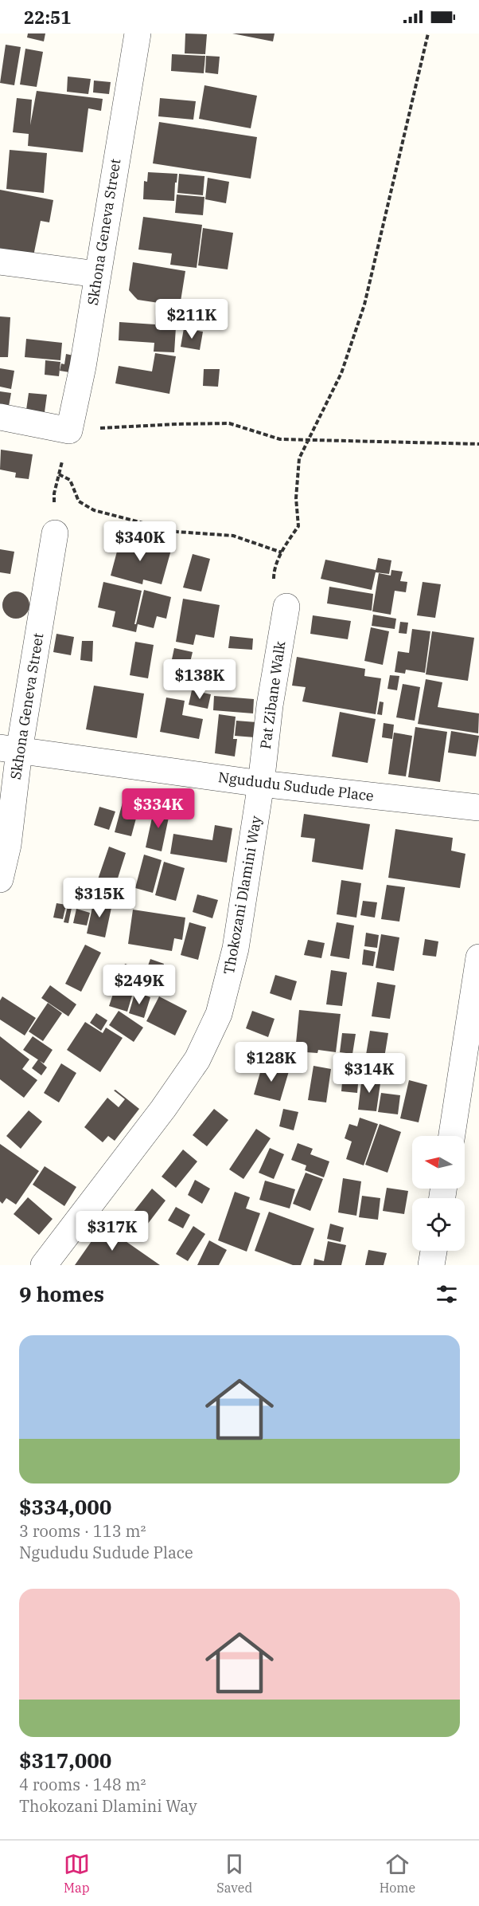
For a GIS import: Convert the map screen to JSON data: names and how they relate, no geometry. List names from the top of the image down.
{
  "streets": {
    "street": [
      "Skhona Geneva Street",
      "Pat Zibane Walk",
      "Ngududu Sudude Place",
      "Thokozani Dlamini Way"
    ]
  },
  "crossings": [
    ["Skhona Geneva Street", "Ngududu Sudude Place"],
    ["Pat Zibane Walk", "Ngududu Sudude Place"],
    ["Pat Zibane Walk", "Thokozani Dlamini Way"],
    ["Ngududu Sudude Place", "Thokozani Dlamini Way"]
  ],
  "north": "left",
  "page": {
    "status": "22:51",
    "price": [
      "$211K",
      "$340K",
      "$138K",
      "$334K",
      "$315K",
      "$249K",
      "$128K",
      "$314K",
      "$317K"
    ],
    "heading": "9 homes",
    "list": [
      {
        "name": "$334,000",
        "note": "3 rooms · 113 m² · Ngududu Sudude Place"
      },
      {
        "name": "$317,000",
        "note": "4 rooms · 148 m² · Thokozani Dlamini Way"
      }
    ],
    "tabs": ["Map", "Saved", "Home"]
  }
}
